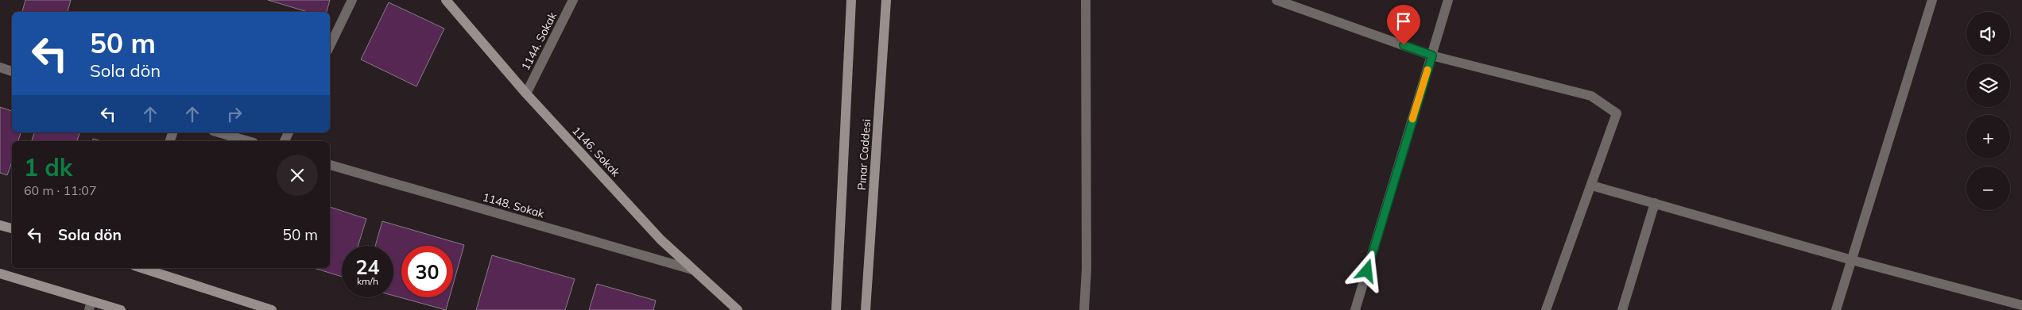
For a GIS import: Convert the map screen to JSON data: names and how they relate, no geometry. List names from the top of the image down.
{
  "streets": {
    "main road": ["1146. Sokak", "Pınar Caddesi"],
    "street": ["1144. Sokak", "1148. Sokak"]
  },
  "crossings": [
    ["1144. Sokak", "1146. Sokak"],
    ["1146. Sokak", "1148. Sokak"]
  ],
  "page": {
    "map_buttons": ["+", "−"],
    "turn": ["50 m", "Sola dön"],
    "heading": ["1 dk", "60 m · 11:07"],
    "list": [
      {
        "name": "Sola dön",
        "value": "50 m"
      }
    ],
    "speed": "24 km/h",
    "limit": "30"
  }
}
